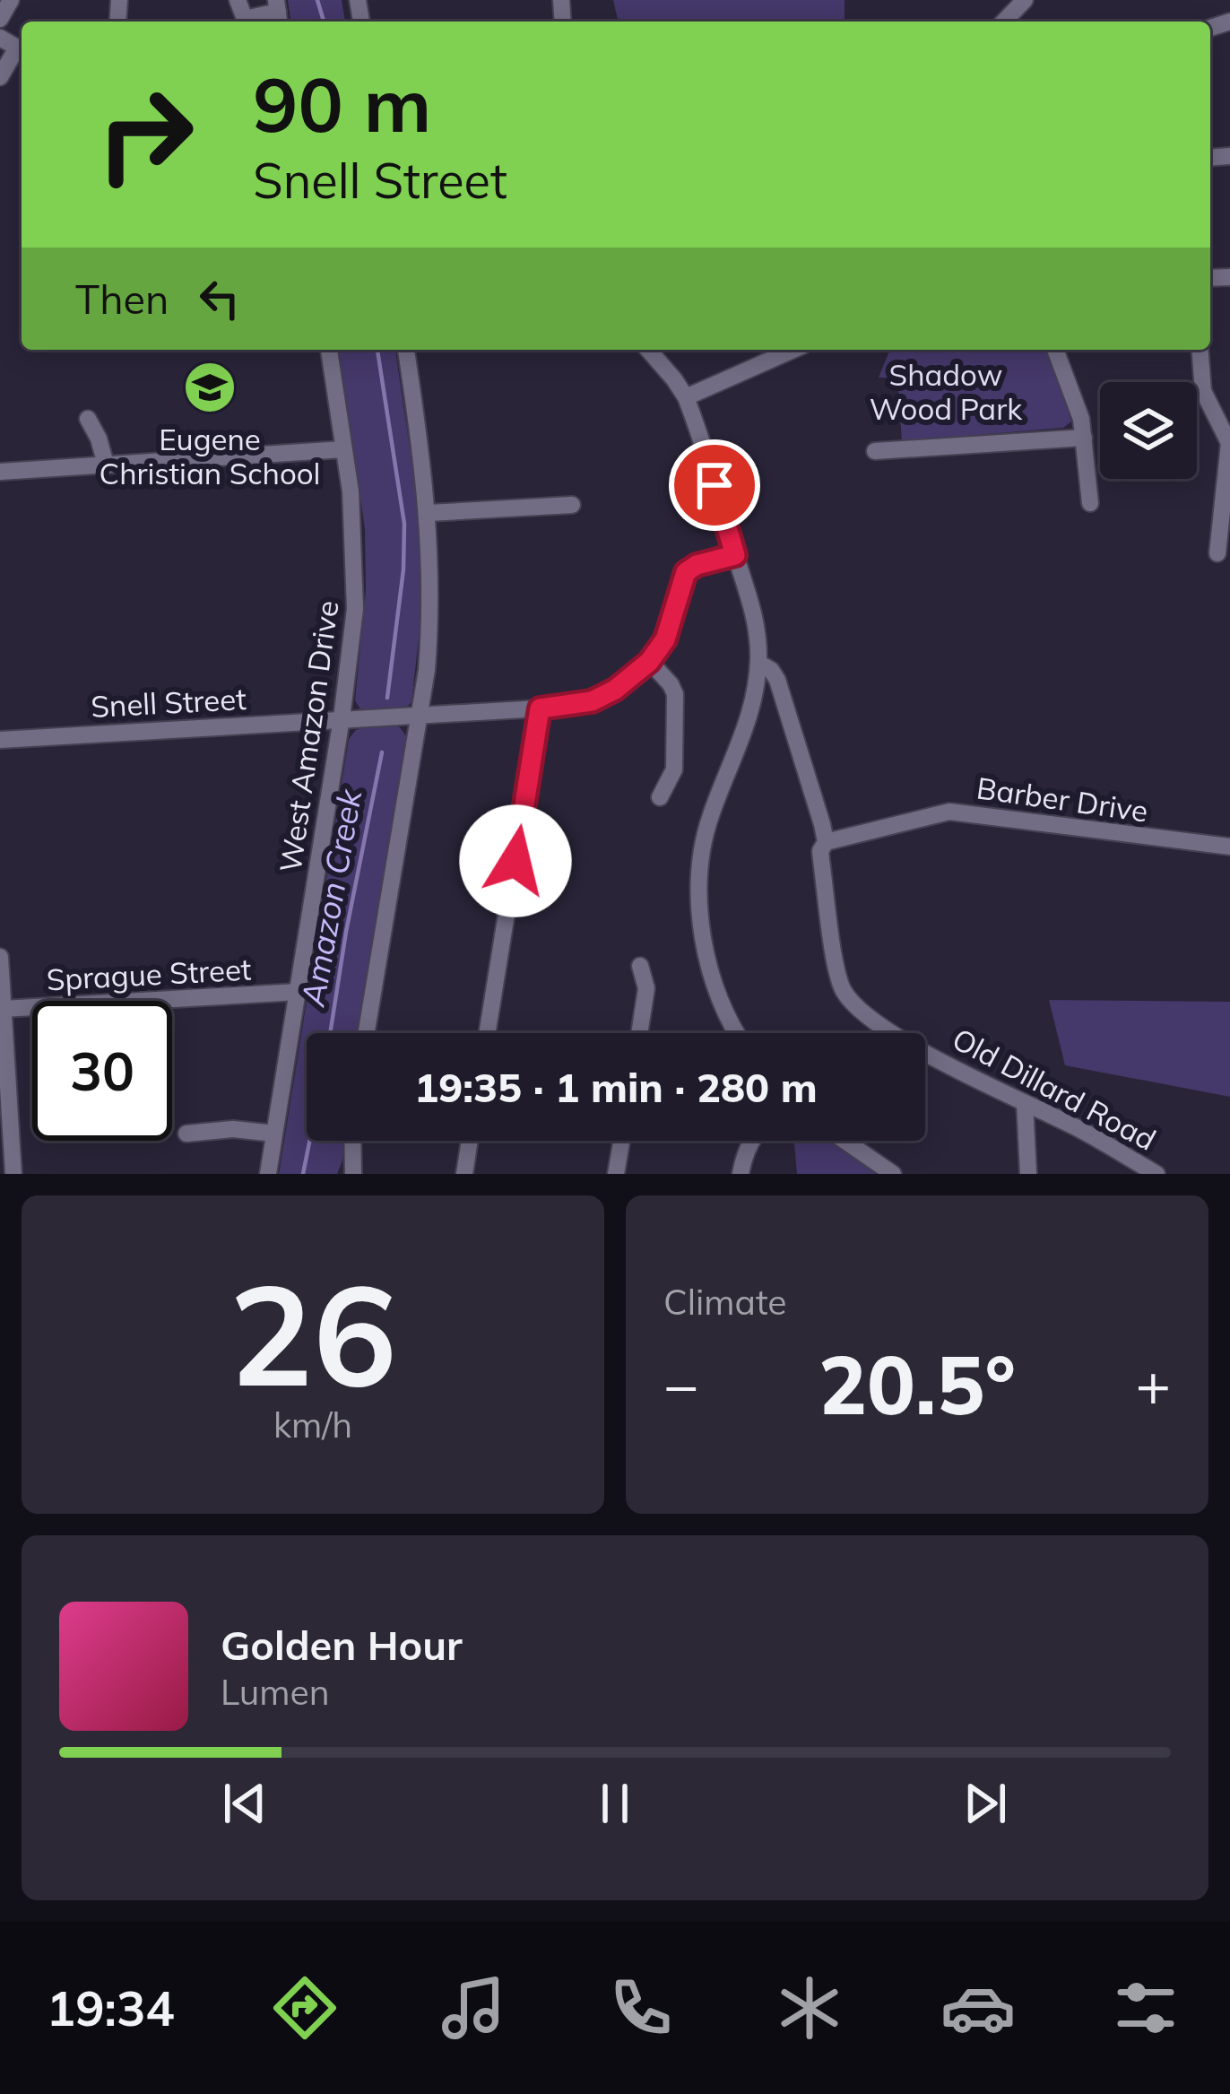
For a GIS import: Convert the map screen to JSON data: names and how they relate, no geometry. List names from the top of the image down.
{
  "streets": {
    "street": [
      "Snell Street",
      "West Amazon Drive",
      "Barber Drive",
      "Sprague Street",
      "Old Dillard Road"
    ]
  },
  "crossings": [
    ["Snell Street", "West Amazon Drive"],
    ["West Amazon Drive", "Sprague Street"],
    ["Barber Drive", "Old Dillard Road"]
  ],
  "water": ["Amazon Creek"],
  "parks": ["Shadow Wood Park"],
  "places": {
    "school or university": ["Eugene Christian School"]
  },
  "page": {
    "turn": ["90 m", "Snell Street"],
    "then": "Then",
    "limit": "30",
    "trip": "19:35 · 1 min · 280 m",
    "tile": [
      ["26", "km/h"],
      "Climate"
    ],
    "heat": ["−", "20.5°", "+"],
    "song": ["Golden Hour", "Lumen"],
    "tabs": "19:34"
  }
}
